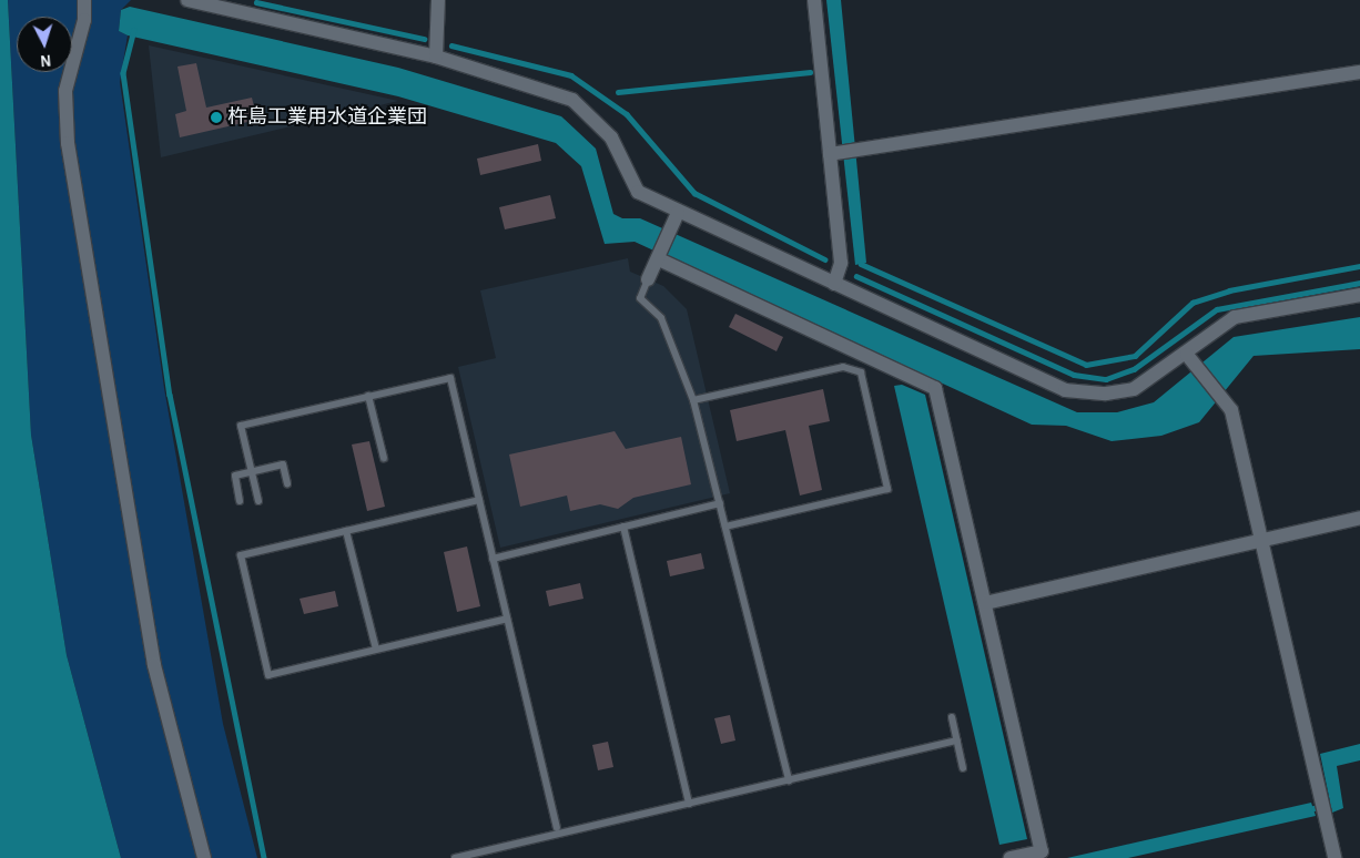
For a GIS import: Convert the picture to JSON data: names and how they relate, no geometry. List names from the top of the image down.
{
  "places": ["杵島工業用水道企業団"],
  "north": "bottom"
}
